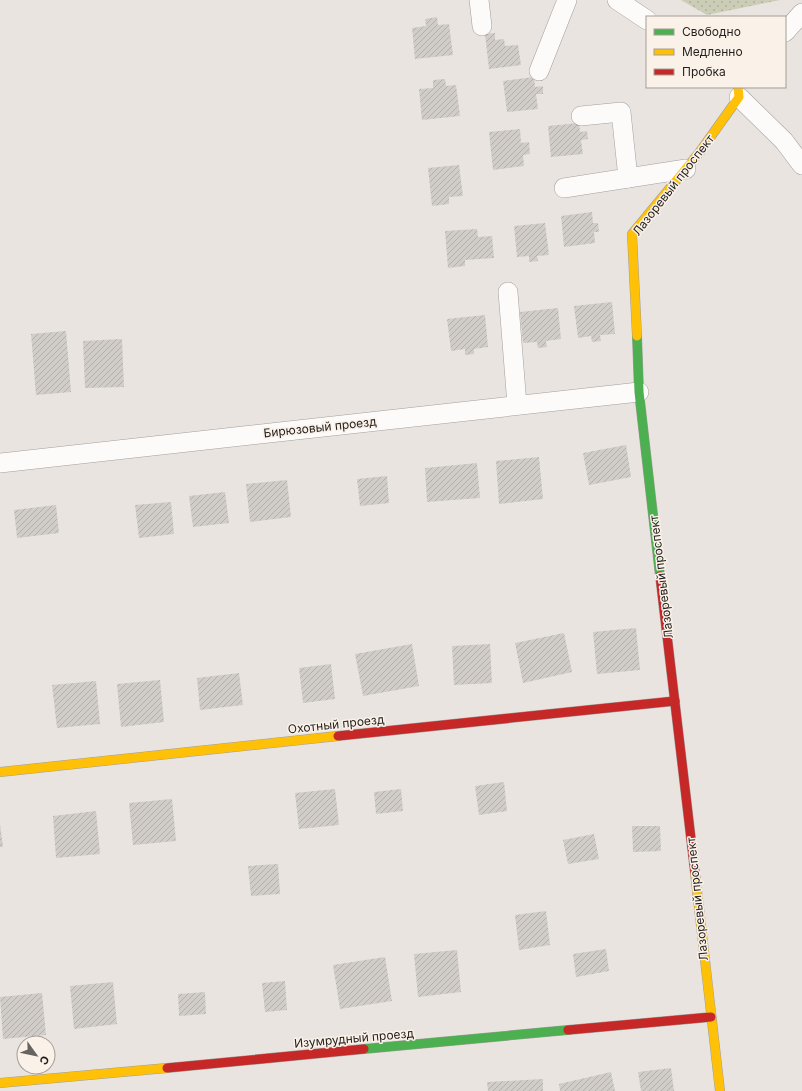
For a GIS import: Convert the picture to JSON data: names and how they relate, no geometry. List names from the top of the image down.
{
  "streets": {
    "street": [
      "Лазоревый проспект",
      "Бирюзовый проезд",
      "Охотный проезд",
      "Изумрудный проезд"
    ]
  },
  "crossings": [
    ["Лазоревый проспект", "Бирюзовый проезд"],
    ["Лазоревый проспект", "Охотный проезд"],
    ["Лазоревый проспект", "Изумрудный проезд"]
  ],
  "legend": ["Свободно", "Медленно", "Пробка"],
  "north": "bottom right"
}
